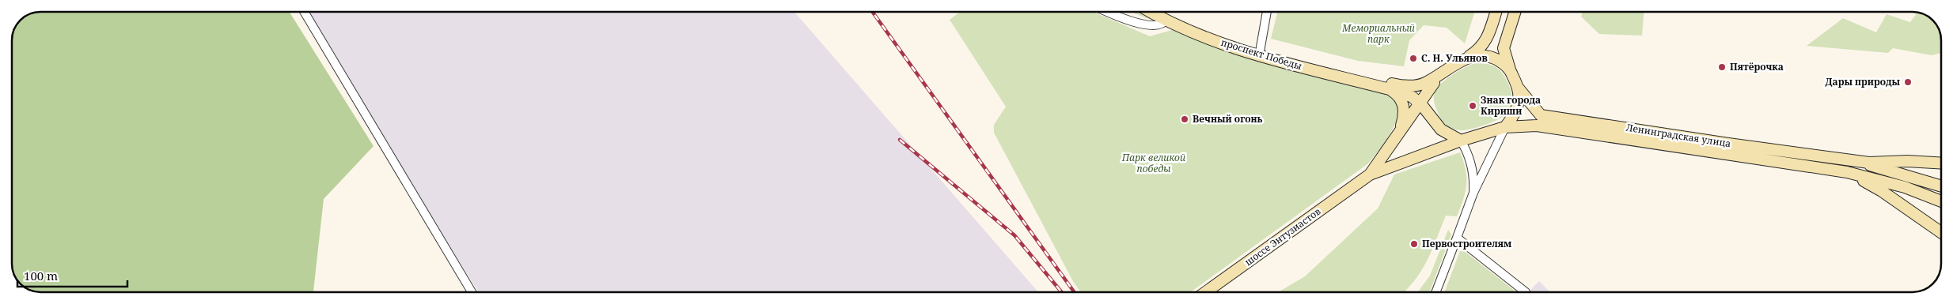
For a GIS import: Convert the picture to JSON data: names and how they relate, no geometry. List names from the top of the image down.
{
  "streets": {
    "main road": ["проспект Победы", "Ленинградская улица", "шоссе Энтузиастов"]
  },
  "parks": ["Мемориальный парк", "Парк великой победы"],
  "places": [
    "С. Н. Ульянов",
    "Пятёрочка",
    "Дары природы",
    "Знак города Кириши",
    "Вечный огонь",
    "Первостроителям"
  ],
  "scale_bar": "100 m"
}
